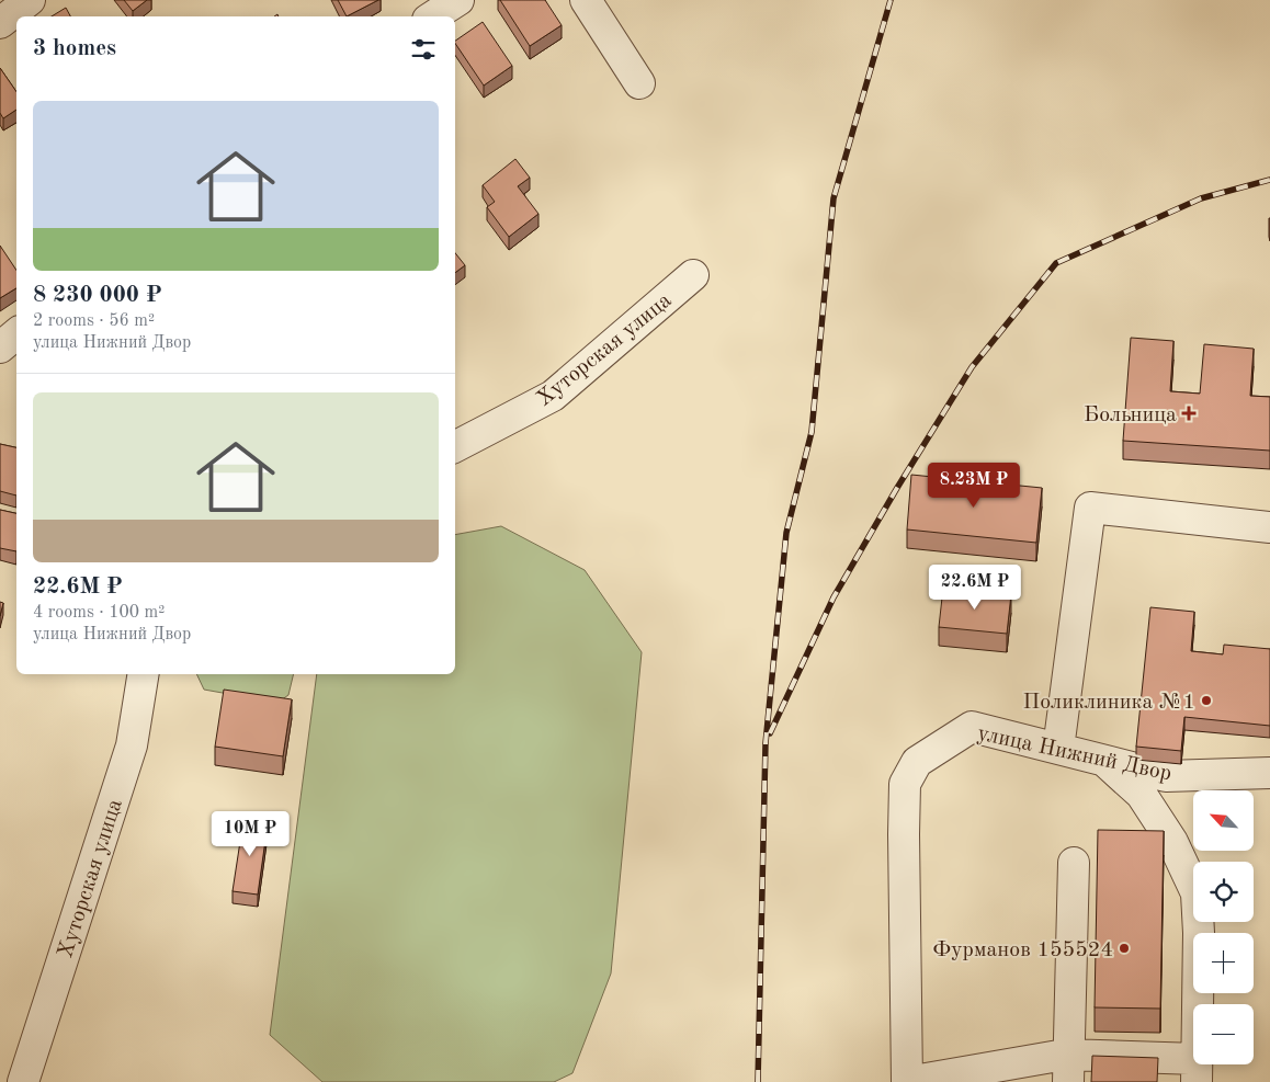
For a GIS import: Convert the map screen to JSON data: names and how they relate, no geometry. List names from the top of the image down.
{
  "streets": {
    "street": ["Хуторская улица", "улица Нижний Двор"]
  },
  "places": {
    "health": ["Больница"],
    "other": ["Поликлиника №1", "Фурманов 155524"]
  },
  "north": "top left",
  "page": {
    "heading": "3 homes",
    "list": [
      {
        "name": "8 230 000 ₽",
        "note": "2 rooms · 56 m² · улица Нижний Двор"
      },
      {
        "name": "22.6M ₽",
        "note": "4 rooms · 100 m² · улица Нижний Двор"
      }
    ],
    "price": ["8.23M ₽", "22.6M ₽", "10M ₽"],
    "map_buttons": ["+", "−"]
  }
}
